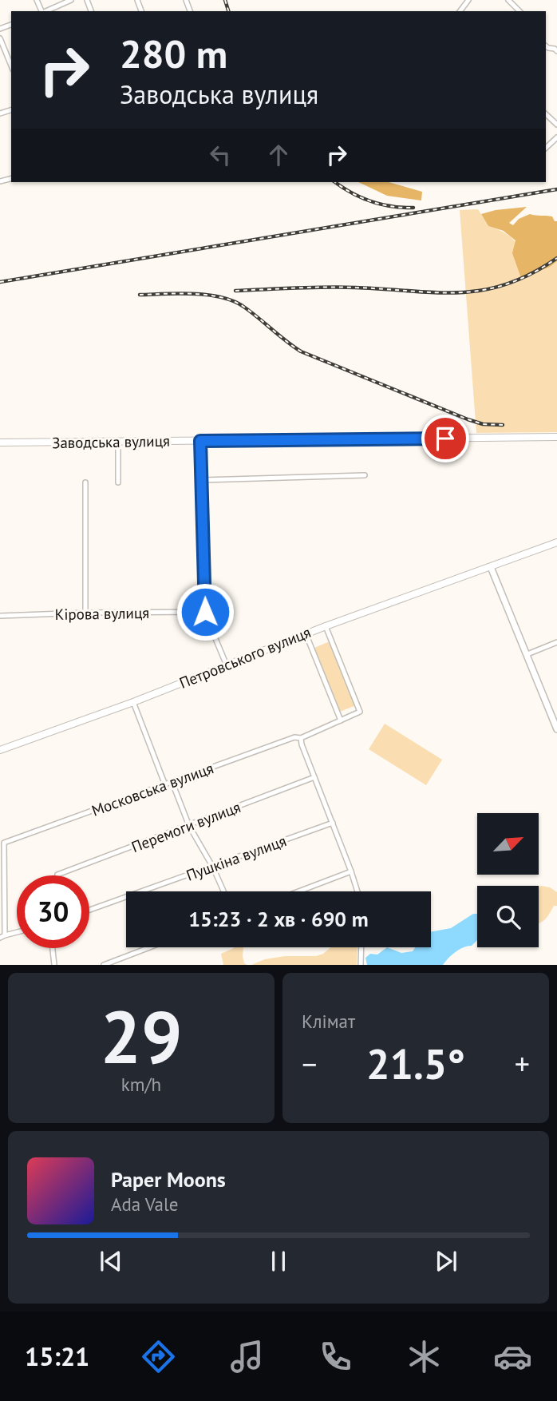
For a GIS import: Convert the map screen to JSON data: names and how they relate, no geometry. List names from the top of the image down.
{
  "streets": {
    "main road": ["Заводська вулиця", "Петровського вулиця"],
    "street": [
      "Кірова вулиця",
      "Московська вулиця",
      "Перемоги вулиця",
      "Пушкіна вулиця"
    ]
  },
  "crossings": [
    ["Петровського вулиця", "Московська вулиця"]
  ],
  "north": "top right",
  "page": {
    "turn": ["280 m", "Заводська вулиця"],
    "limit": "30",
    "trip": "15:23 · 2 хв · 690 m",
    "tile": [
      ["29", "km/h"],
      "Клімат"
    ],
    "heat": ["−", "21.5°", "+"],
    "song": ["Paper Moons", "Ada Vale"],
    "tabs": "15:21"
  }
}
